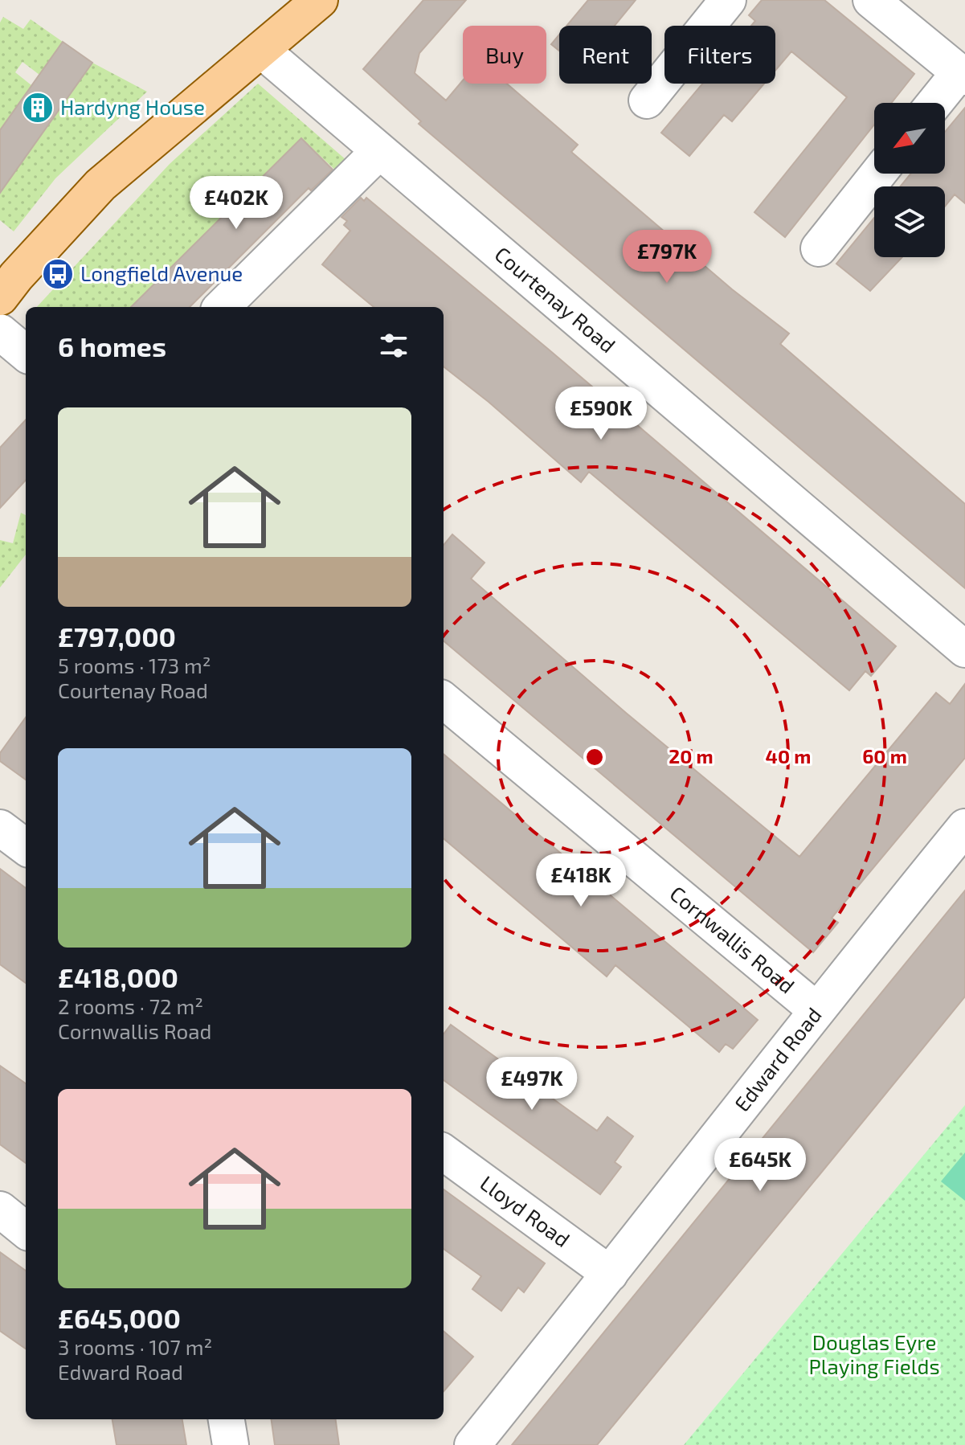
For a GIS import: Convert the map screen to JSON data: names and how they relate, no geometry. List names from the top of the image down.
{
  "streets": {
    "street": [
      "Courtenay Road",
      "Cornwallis Road",
      "Edward Road",
      "Lloyd Road"
    ]
  },
  "crossings": [
    ["Cornwallis Road", "Edward Road"],
    ["Edward Road", "Lloyd Road"]
  ],
  "parks": ["Douglas Eyre Playing Fields"],
  "places": {
    "building": ["Hardyng House"],
    "bus stop": ["Longfield Avenue"]
  },
  "north": "bottom left",
  "page": {
    "chip": ["Buy", "Rent", "Filters"],
    "price": [
      "£402K",
      "£797K",
      "£590K",
      "£418K",
      "£497K",
      "£645K"
    ],
    "heading": "6 homes",
    "list": [
      {
        "name": "£797,000",
        "note": "5 rooms · 173 m² · Courtenay Road"
      },
      {
        "name": "£418,000",
        "note": "2 rooms · 72 m² · Cornwallis Road"
      },
      {
        "name": "£645,000",
        "note": "3 rooms · 107 m² · Edward Road"
      }
    ]
  },
  "rings": ["20 m", "40 m", "60 m"]
}
